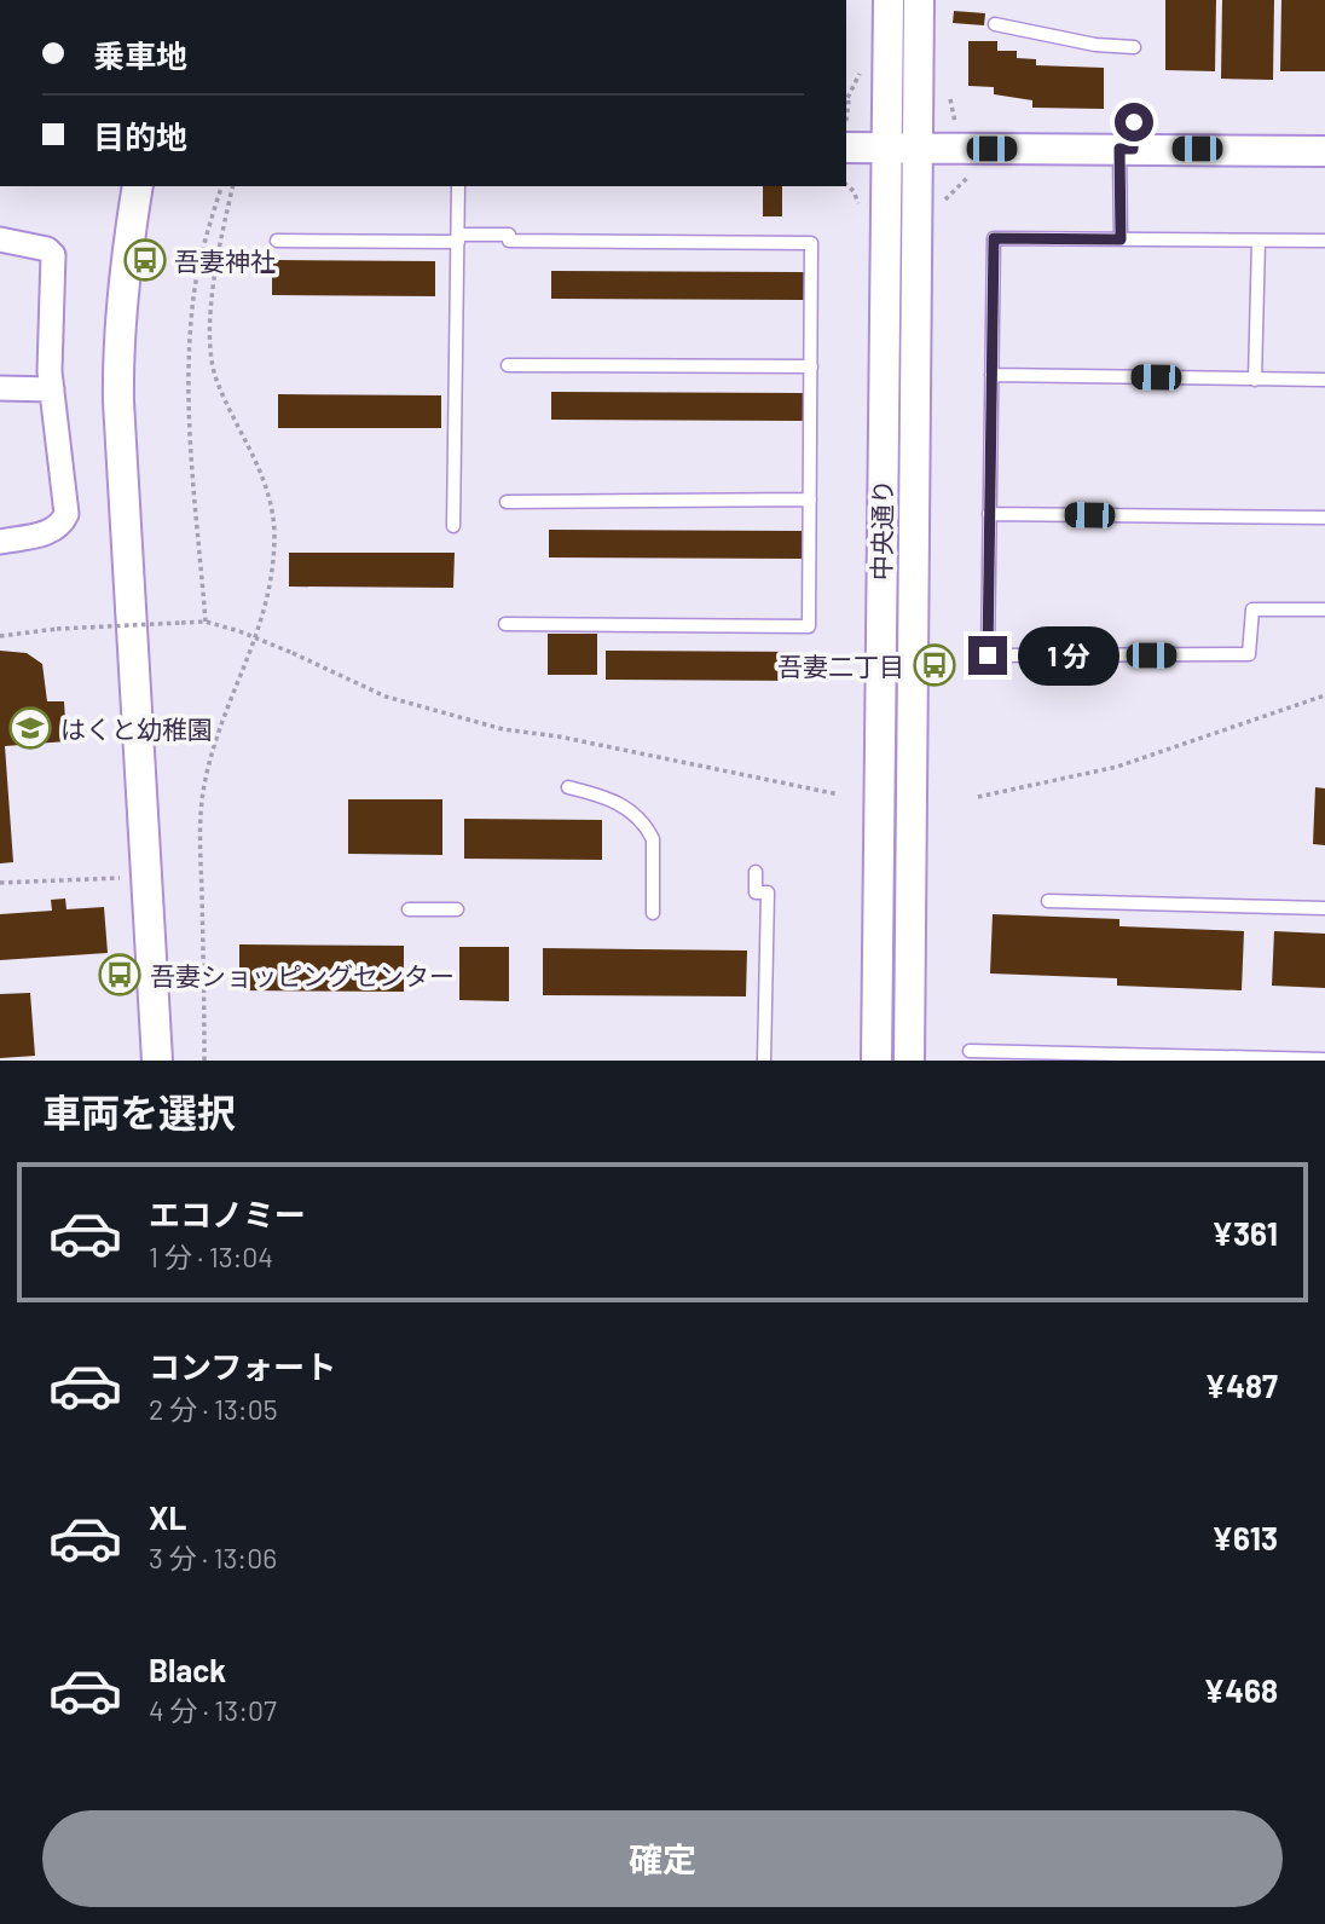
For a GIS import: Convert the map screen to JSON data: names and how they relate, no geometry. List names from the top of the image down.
{
  "streets": {
    "street": ["中央通り"]
  },
  "places": {
    "bus stop": ["吾妻神社", "吾妻二丁目", "吾妻ショッピングセンター"],
    "school or university": ["はくと幼稚園"]
  },
  "page": {
    "banner": ["乗車地", "目的地"],
    "bubble": "1 分",
    "heading": "車両を選択",
    "list": [
      {
        "name": "エコノミー",
        "note": "1 分 · 13:04",
        "value": "¥361"
      },
      {
        "name": "コンフォート",
        "note": "2 分 · 13:05",
        "value": "¥487"
      },
      {
        "name": "XL",
        "note": "3 分 · 13:06",
        "value": "¥613"
      },
      {
        "name": "Black",
        "note": "4 分 · 13:07",
        "value": "¥468"
      }
    ],
    "buttons": "確定"
  }
}
